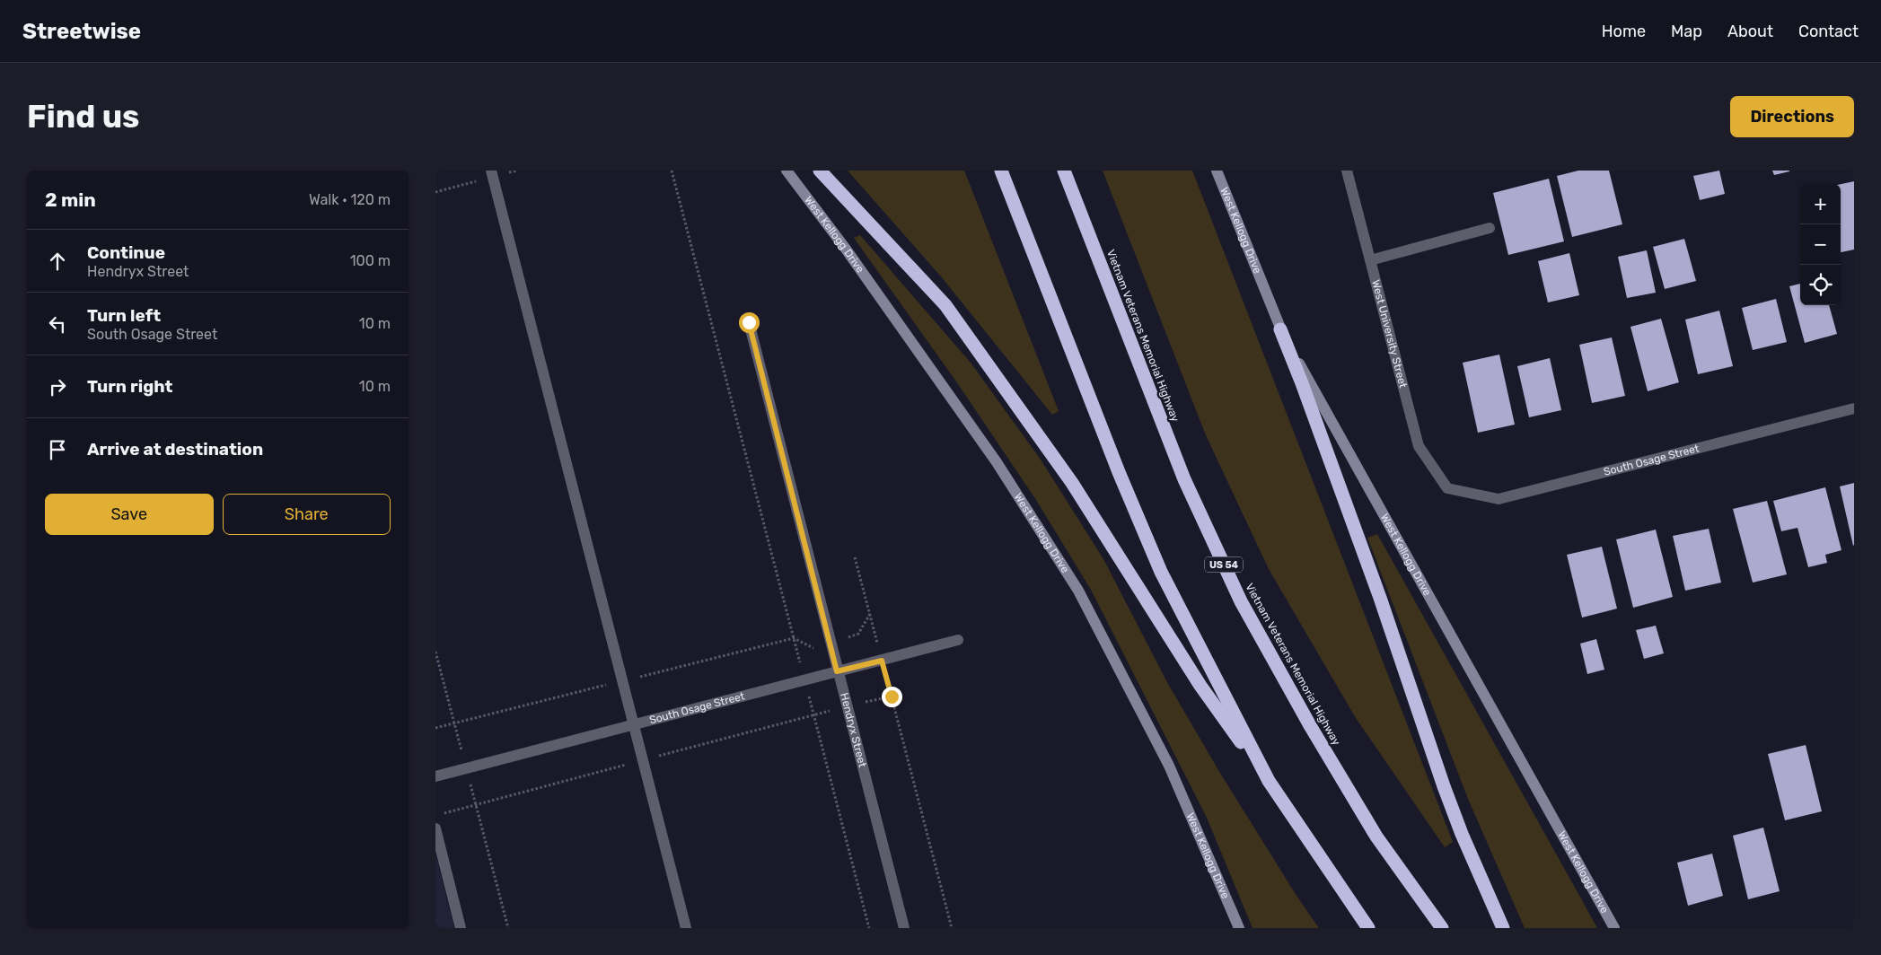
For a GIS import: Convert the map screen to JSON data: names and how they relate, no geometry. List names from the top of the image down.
{
  "streets": {
    "highway": ["Vietnam Veterans Memorial Highway", "US 54"],
    "main road": ["West Kellogg Drive"],
    "street": ["West University Street", "South Osage Street", "Hendryx Street"]
  },
  "crossings": [
    ["West University Street", "South Osage Street"],
    ["South Osage Street", "Hendryx Street"]
  ],
  "page": {
    "header": "Streetwise",
    "nav": [
      "Home",
      "Map",
      "About",
      "Contact"
    ],
    "buttons": [
      "Directions",
      ["Save", "Share"]
    ],
    "title": "Find us",
    "heading": ["2 min", "Walk · 120 m"],
    "map_buttons": ["+", "−"],
    "list": [
      ["Continue", "Hendryx Street", "100 m"],
      ["Turn left", "South Osage Street", "10 m"],
      ["Turn right", "10 m"],
      "Arrive at destination"
    ]
  }
}
